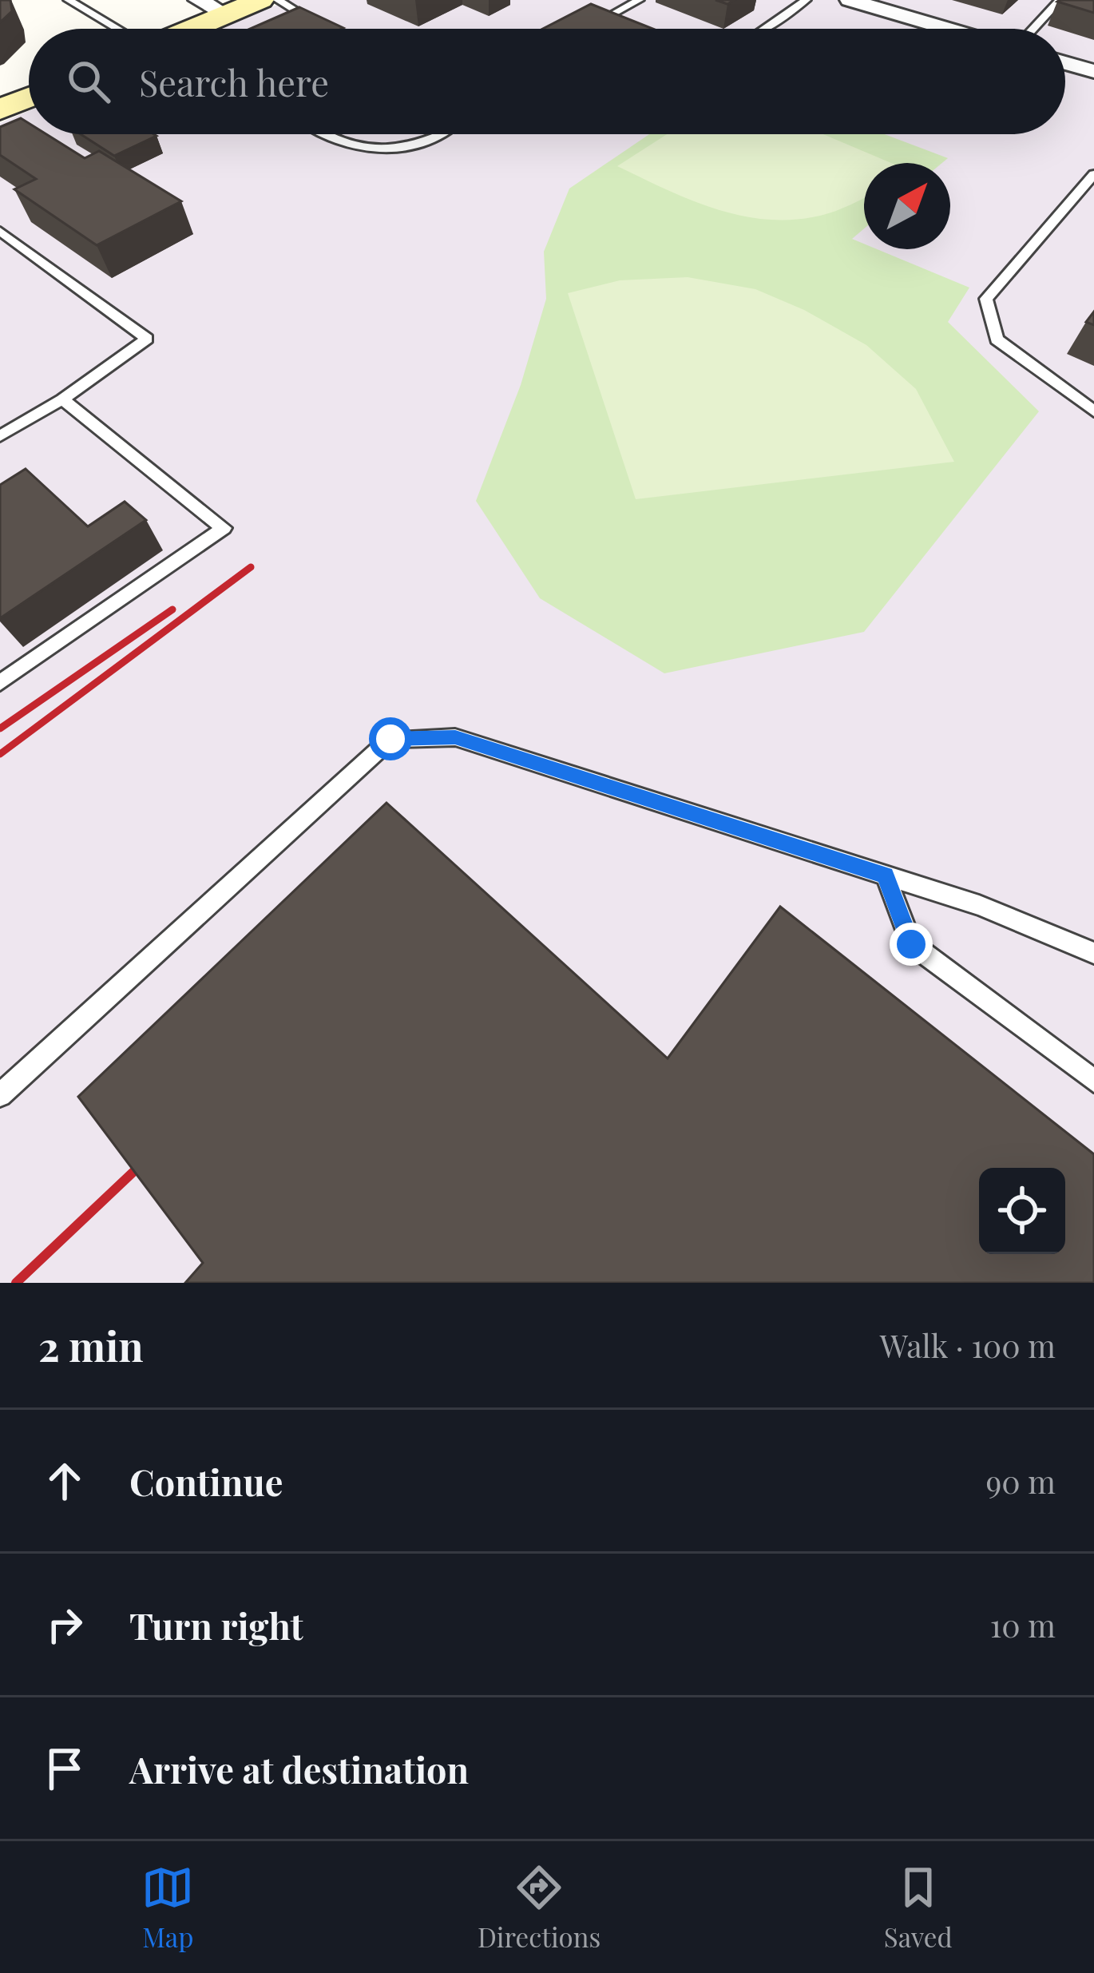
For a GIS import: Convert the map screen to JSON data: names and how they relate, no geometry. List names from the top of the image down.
{
  "north": "top right",
  "page": {
    "search": "Search here",
    "heading": ["2 min", "Walk · 100 m"],
    "list": [
      ["Continue", "90 m"],
      ["Turn right", "10 m"],
      "Arrive at destination"
    ],
    "nav": ["Map", "Directions", "Saved"]
  }
}
